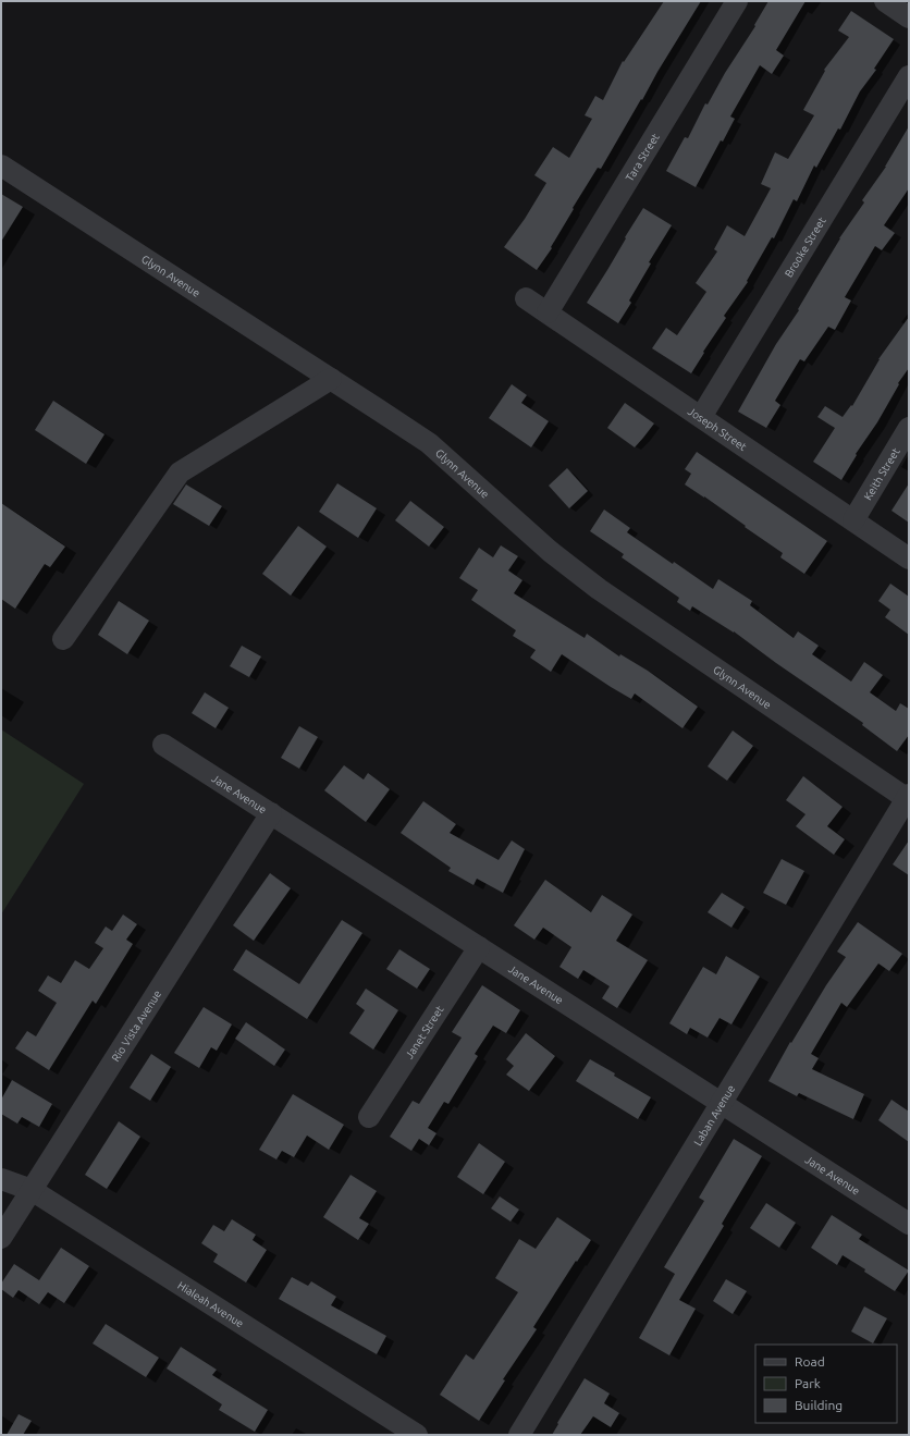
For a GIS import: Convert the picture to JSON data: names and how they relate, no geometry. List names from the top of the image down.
{
  "streets": {
    "street": [
      "Tara Street",
      "Brooke Street",
      "Glynn Avenue",
      "Joseph Street",
      "Keith Street",
      "Jane Avenue",
      "Rio Vista Avenue",
      "Janet Street",
      "Laban Avenue",
      "Hialeah Avenue"
    ]
  },
  "crossings": [
    ["Tara Street", "Joseph Street"],
    ["Brooke Street", "Joseph Street"],
    ["Glynn Avenue", "Laban Avenue"],
    ["Joseph Street", "Keith Street"],
    ["Jane Avenue", "Rio Vista Avenue"],
    ["Jane Avenue", "Janet Street"],
    ["Jane Avenue", "Laban Avenue"],
    ["Rio Vista Avenue", "Hialeah Avenue"]
  ],
  "legend": ["Road", "Park", "Building"]
}
